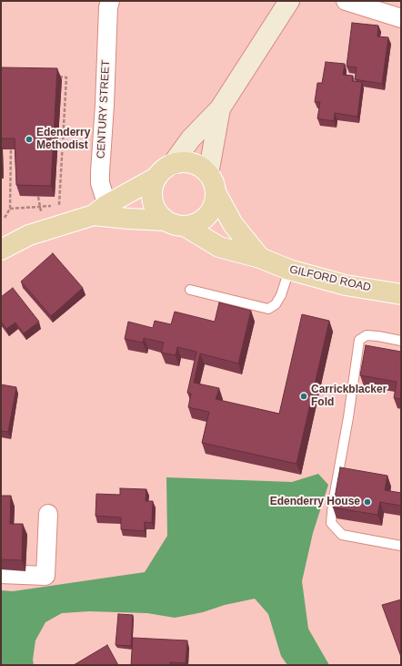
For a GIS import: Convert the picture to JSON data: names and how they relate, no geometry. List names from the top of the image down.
{
  "streets": {
    "main road": ["GILFORD ROAD"],
    "street": ["CENTURY STREET"]
  },
  "places": ["Edenderry Methodist", "Carrickblacker Fold", "Edenderry House"]
}
